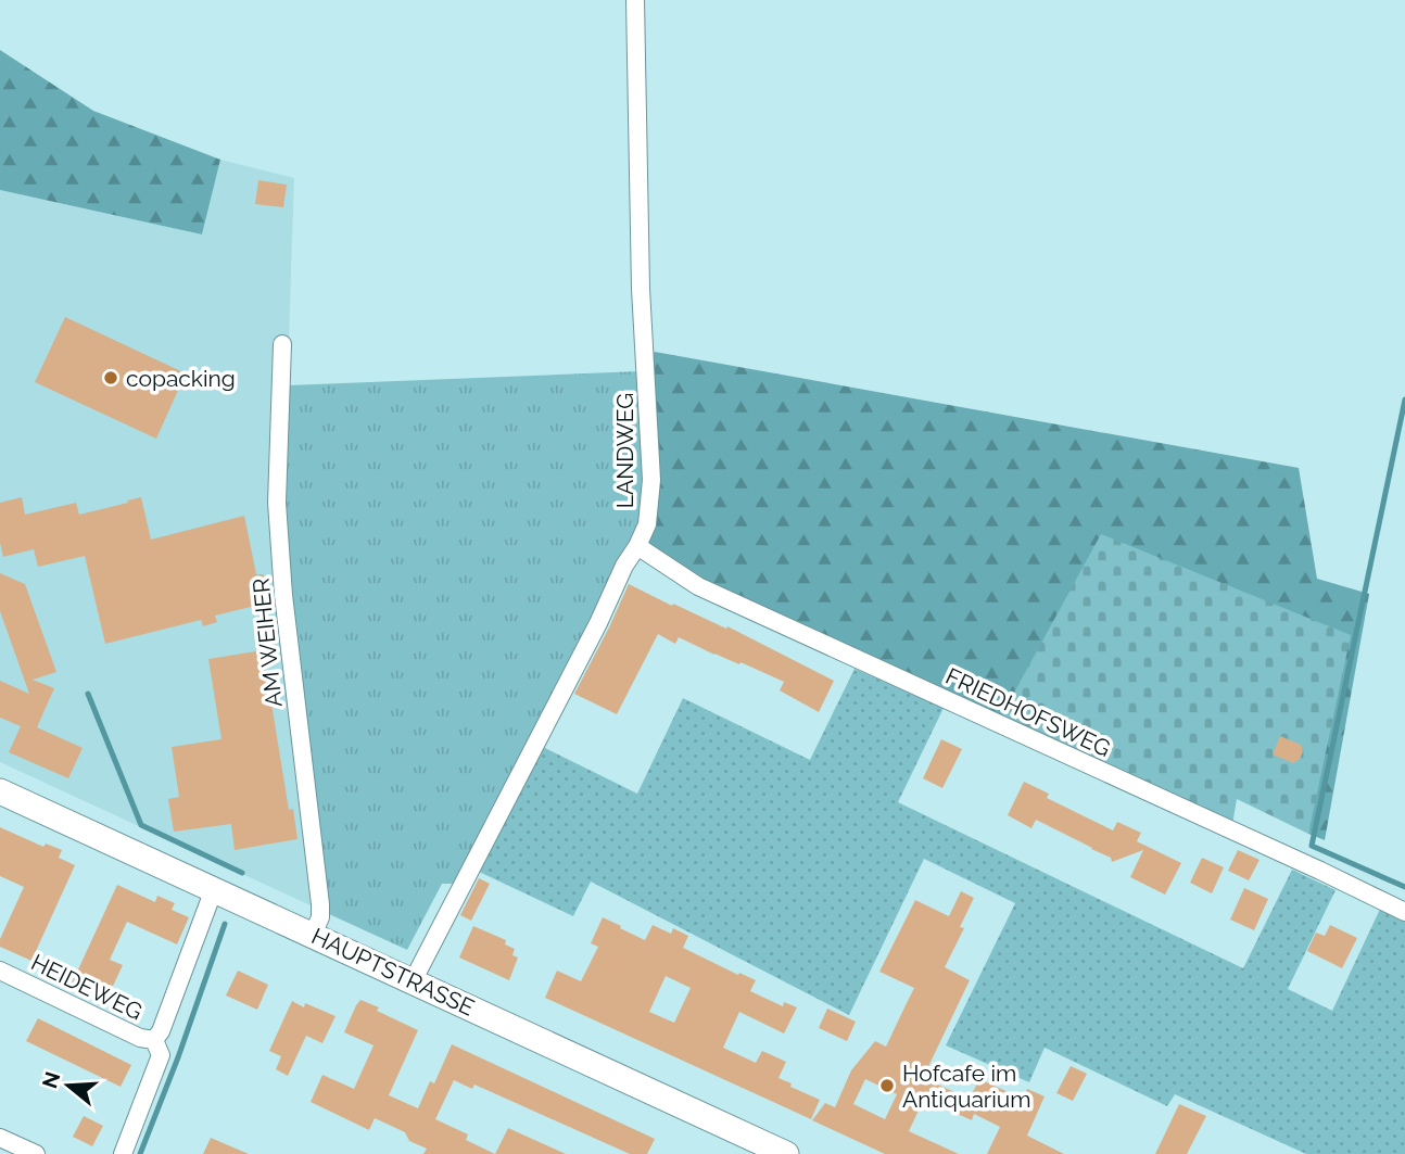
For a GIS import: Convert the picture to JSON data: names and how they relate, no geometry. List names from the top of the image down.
{
  "streets": {
    "main road": ["HAUPTSTRASSE"],
    "street": [
      "LANDWEG",
      "AM WEIHER",
      "FRIEDHOFSWEG",
      "HEIDEWEG"
    ]
  },
  "crossings": [
    ["LANDWEG", "FRIEDHOFSWEG"],
    ["LANDWEG", "HAUPTSTRASSE"],
    ["AM WEIHER", "HAUPTSTRASSE"],
    ["HAUPTSTRASSE", "HEIDEWEG"]
  ],
  "places": ["copacking", "Hofcafe im Antiquarium"],
  "north": "left"
}
